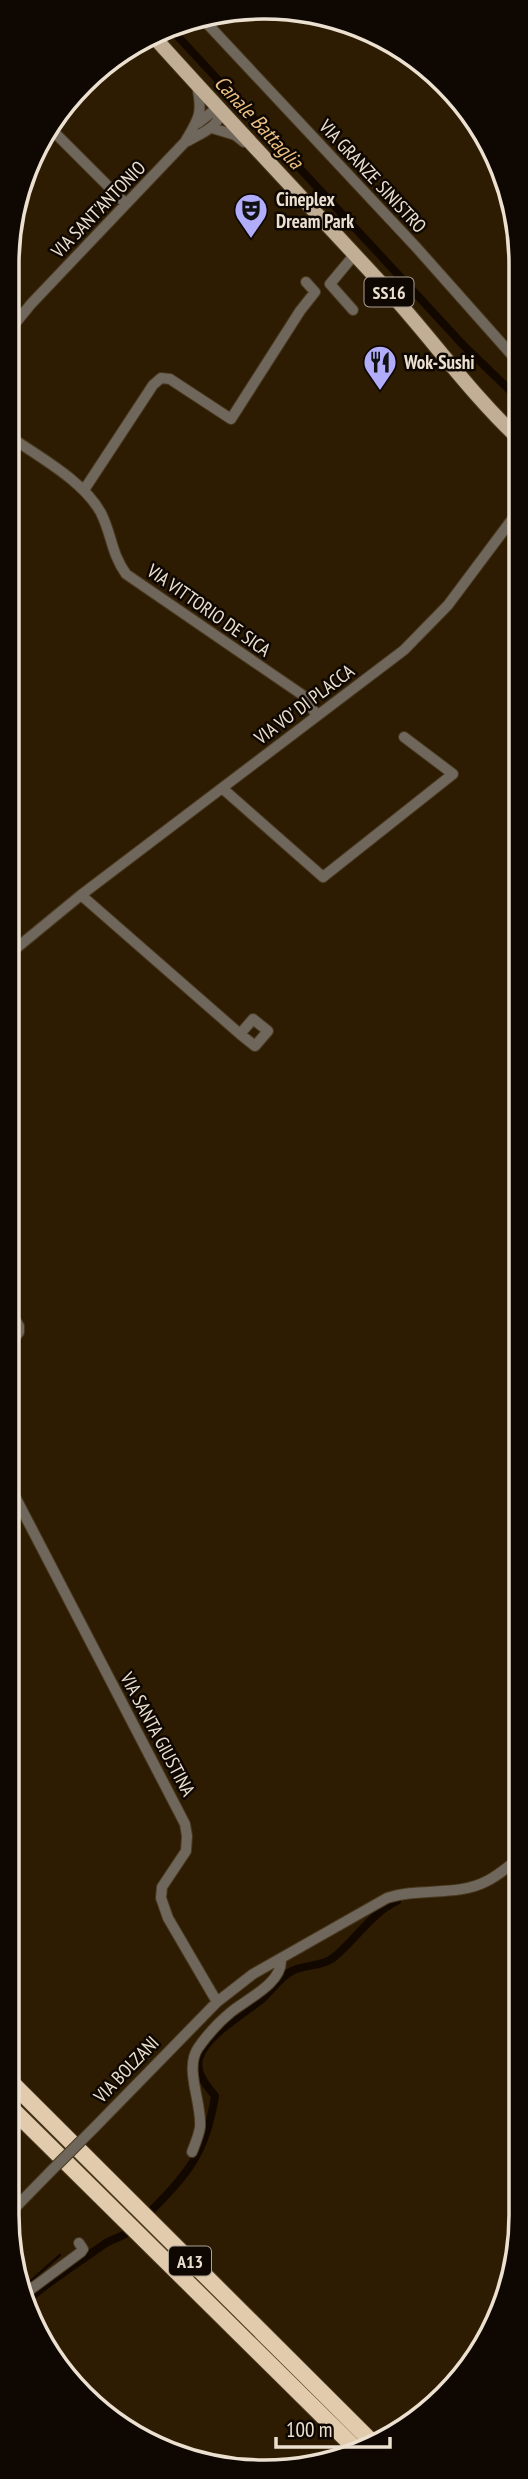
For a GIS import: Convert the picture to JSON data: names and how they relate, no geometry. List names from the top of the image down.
{
  "streets": {
    "highway": ["A13"],
    "main road": ["SS16"],
    "street": [
      "VIA GRANZE SINISTRO",
      "VIA SANT'ANTONIO",
      "VIA VITTORIO DE SICA",
      "VIA VO' DI PLACCA",
      "VIA SANTA GIUSTINA",
      "VIA BOLZANI"
    ]
  },
  "crossings": [
    ["VIA SANT'ANTONIO", "SS16"],
    ["VIA VITTORIO DE SICA", "VIA VO' DI PLACCA"],
    ["VIA SANTA GIUSTINA", "VIA BOLZANI"]
  ],
  "water": ["Canale Battaglia"],
  "places": {
    "theatre": ["Cineplex Dream Park"],
    "restaurant": ["Wok-Sushi"]
  },
  "scale_bar": "100 m"
}
